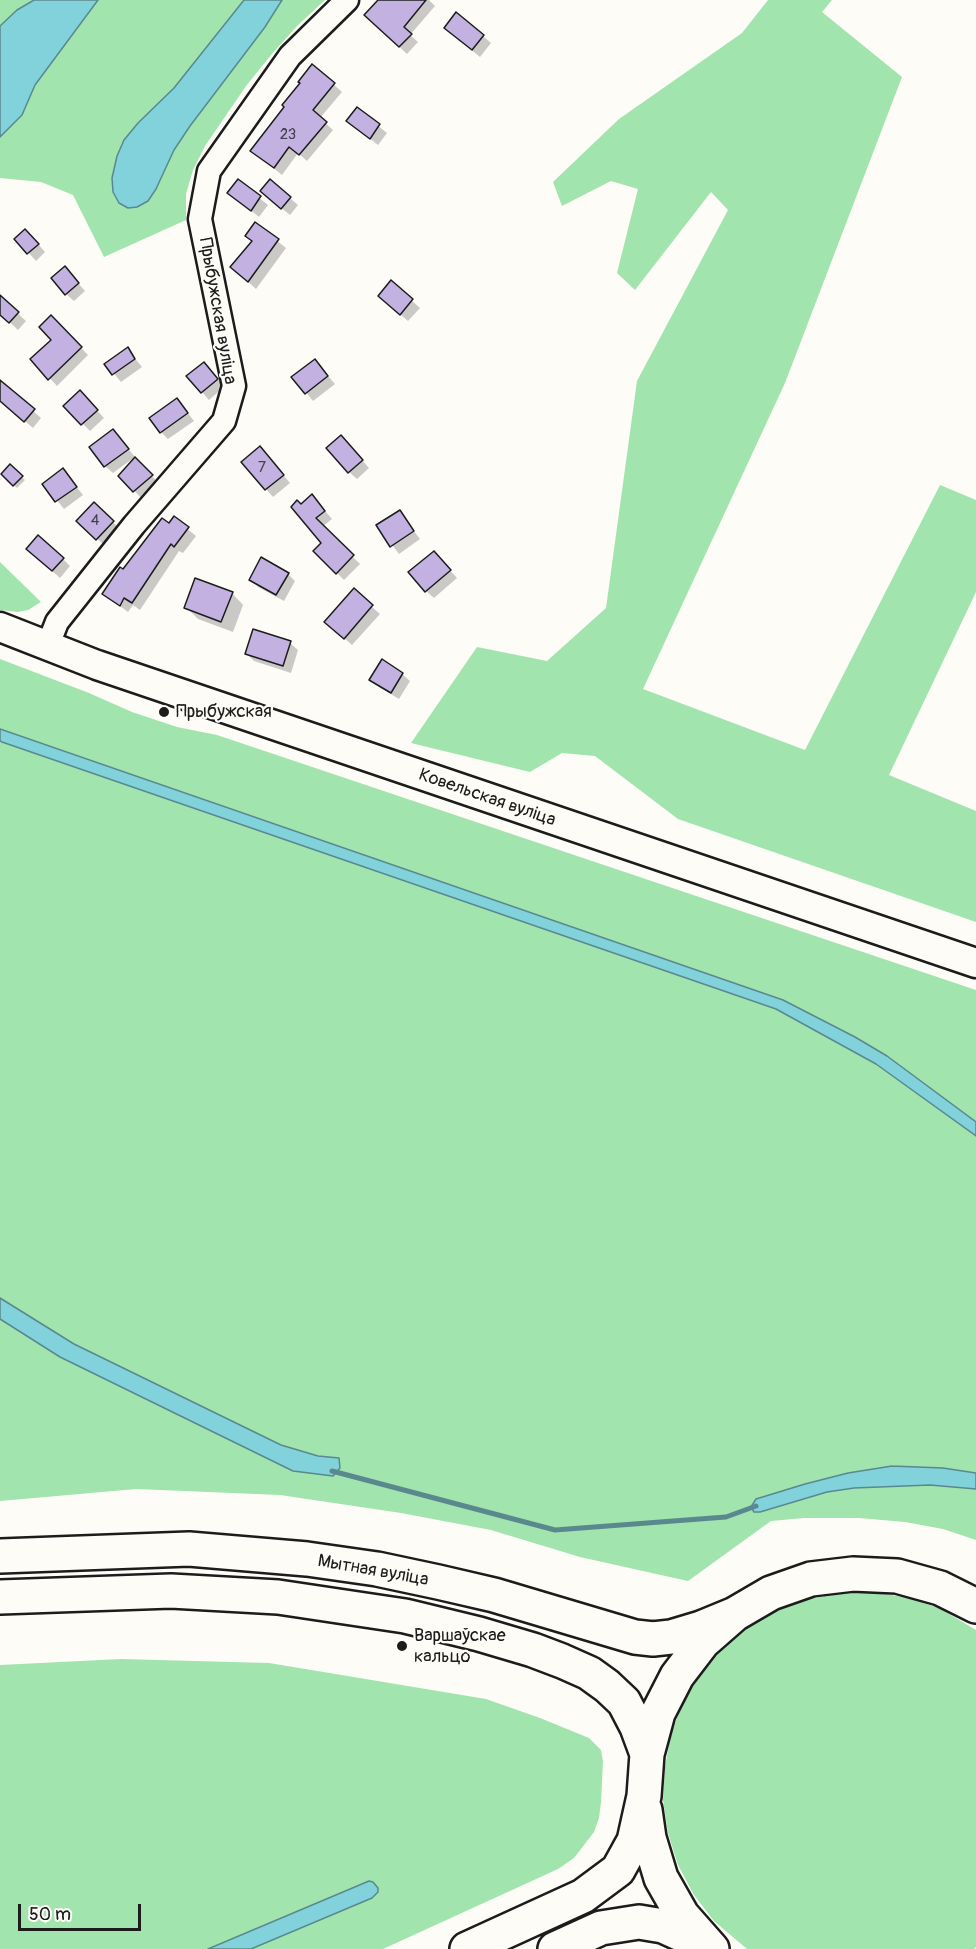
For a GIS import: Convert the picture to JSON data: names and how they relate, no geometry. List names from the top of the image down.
{
  "streets": {
    "highway": ["Мытная вуліца"],
    "main road": ["Ковельская вуліца"],
    "street": ["Прыбужская вуліца"]
  },
  "crossings": [
    ["Прыбужская вуліца", "Ковельская вуліца"]
  ],
  "places": ["Прыбужская", "Варшаўскае кальцо"],
  "house_numbers": ["23", "7", "4"],
  "scale_bar": "50 m"
}
